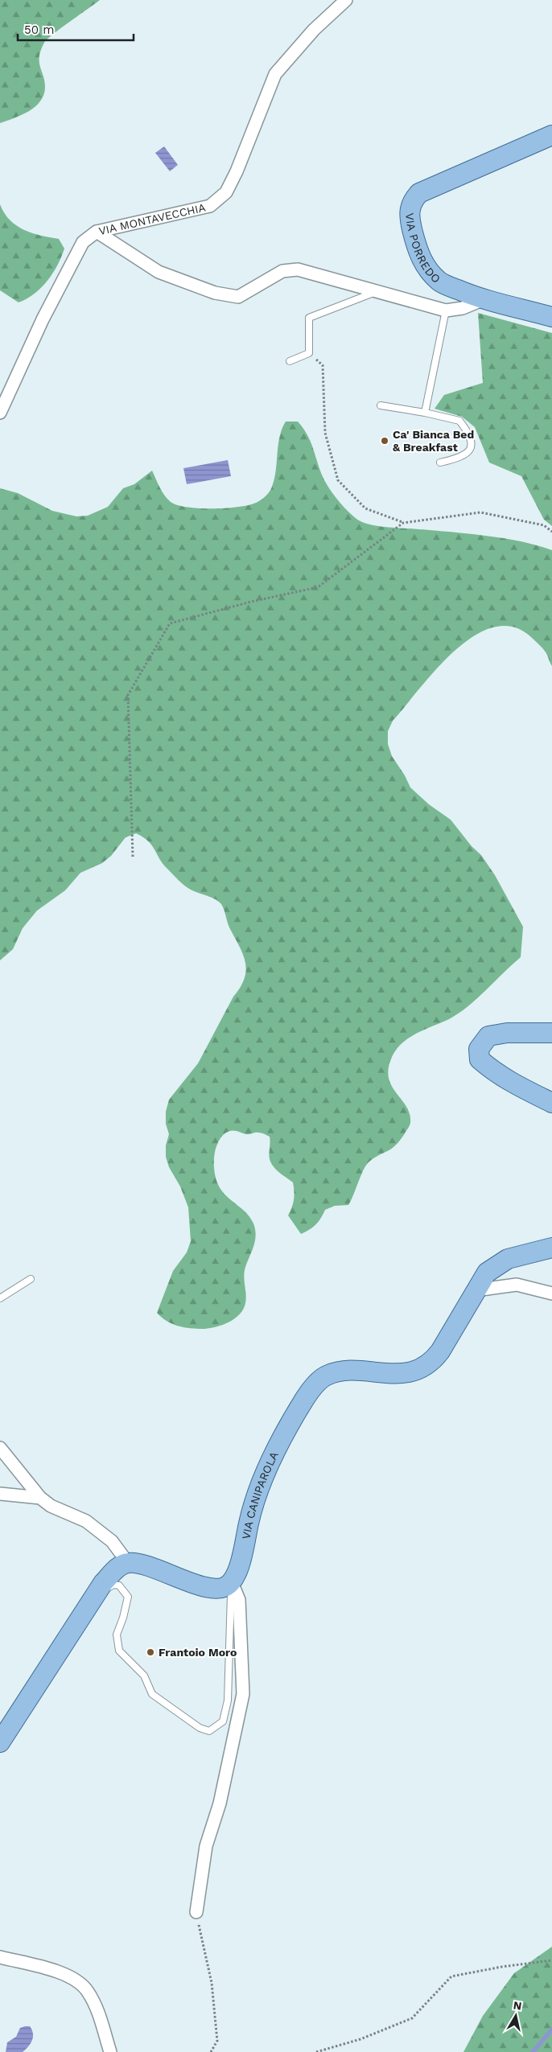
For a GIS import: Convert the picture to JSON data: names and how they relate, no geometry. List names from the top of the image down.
{
  "streets": {
    "main road": ["VIA PORREDO", "VIA CANIPAROLA"],
    "street": ["VIA MONTAVECCHIA"]
  },
  "places": ["Ca' Bianca Bed & Breakfast", "Frantoio Moro"],
  "scale_bar": "50 m",
  "north": "top"
}
